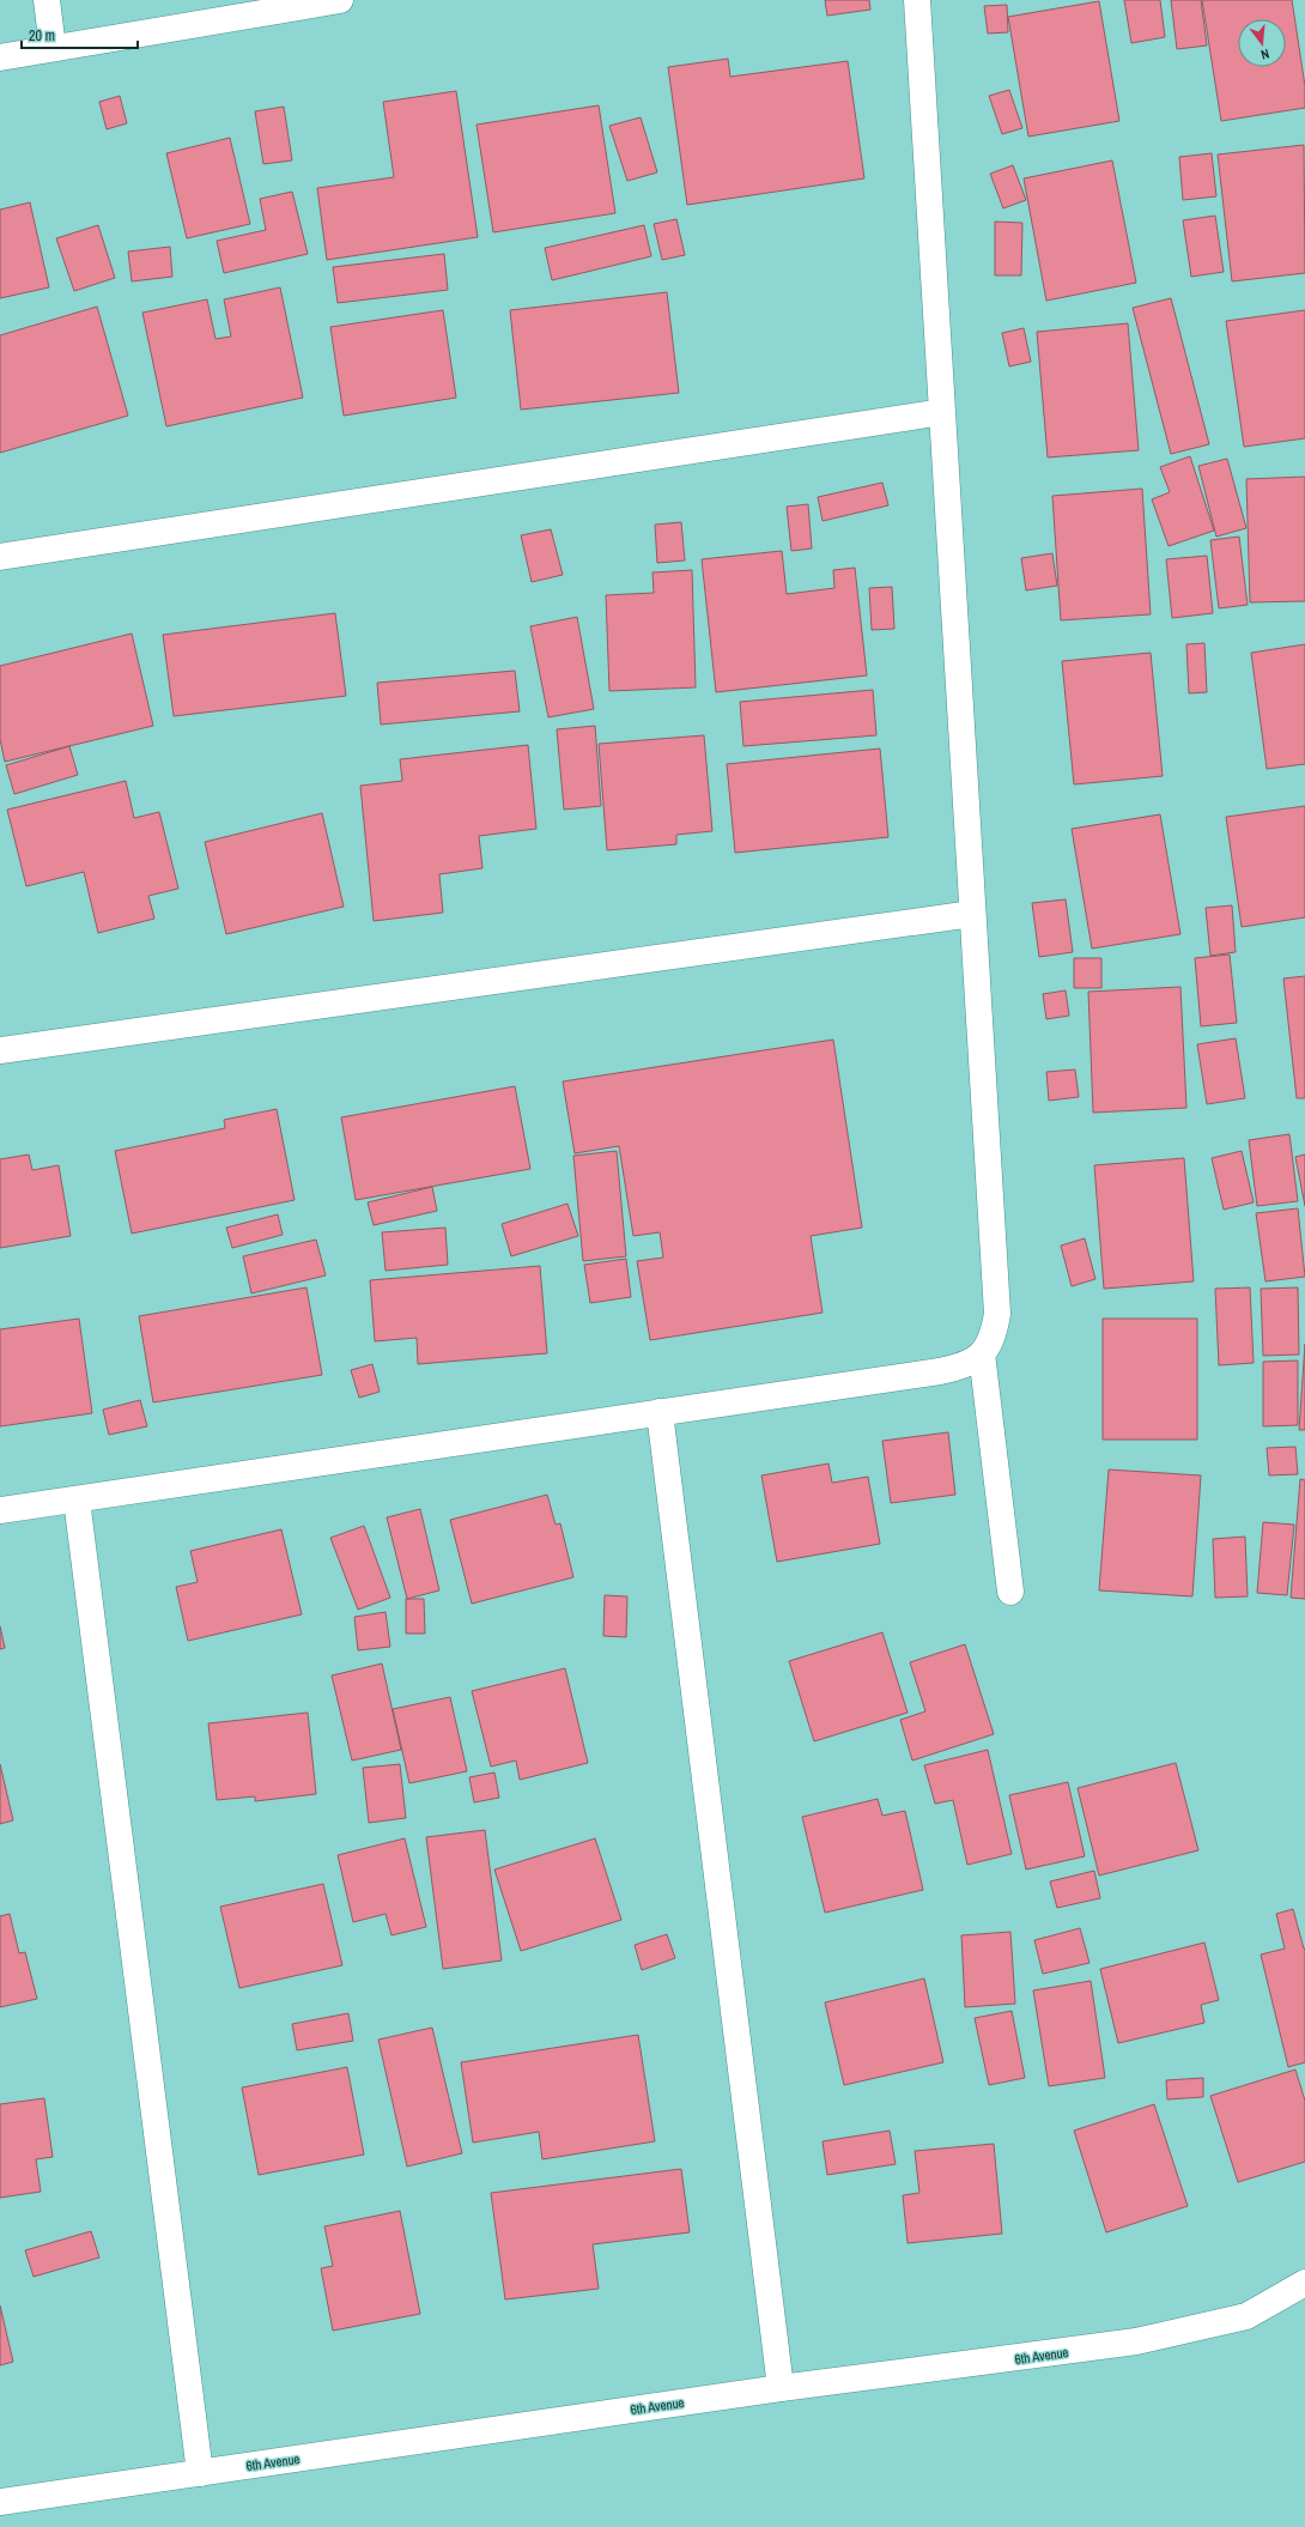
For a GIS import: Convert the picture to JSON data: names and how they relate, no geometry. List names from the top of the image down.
{
  "streets": {
    "street": ["6th Avenue"]
  },
  "scale_bar": "20 m",
  "north": "bottom"
}
